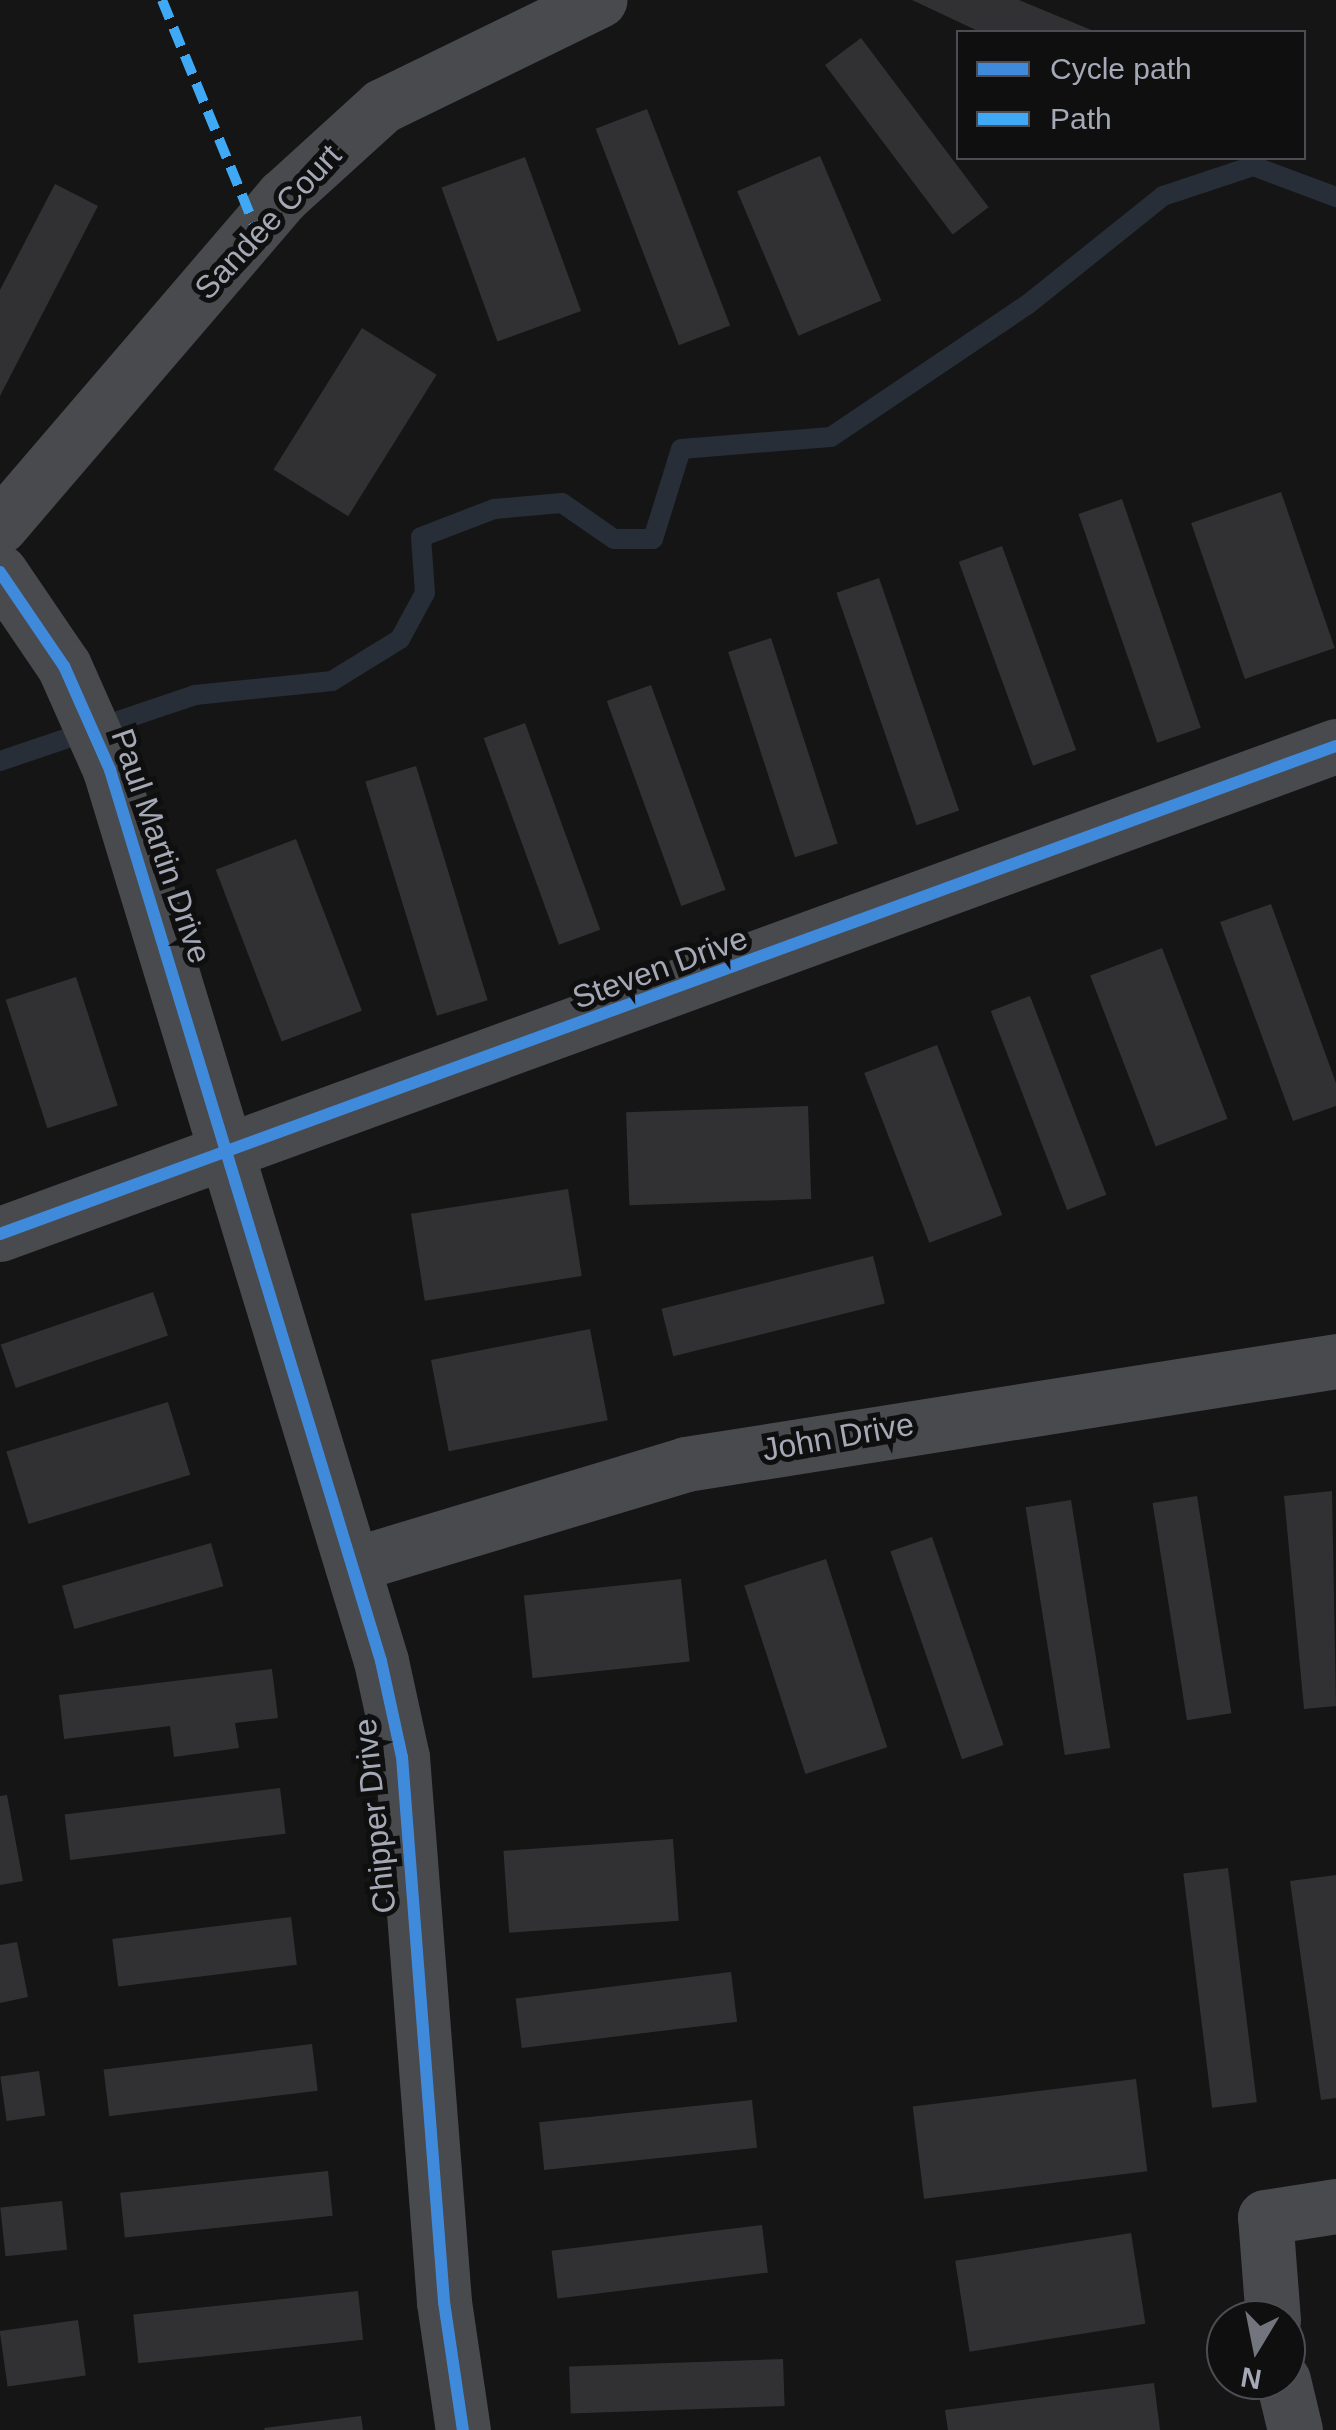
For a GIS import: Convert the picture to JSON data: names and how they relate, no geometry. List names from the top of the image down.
{
  "streets": {
    "street": [
      "Sandee Court",
      "Paul Martin Drive",
      "Steven Drive",
      "John Drive",
      "Chipper Drive"
    ]
  },
  "crossings": [
    ["Paul Martin Drive", "Steven Drive"],
    ["Paul Martin Drive", "Chipper Drive"],
    ["Steven Drive", "Chipper Drive"],
    ["John Drive", "Chipper Drive"]
  ],
  "legend": ["Cycle path", "Path"],
  "north": "bottom"
}
